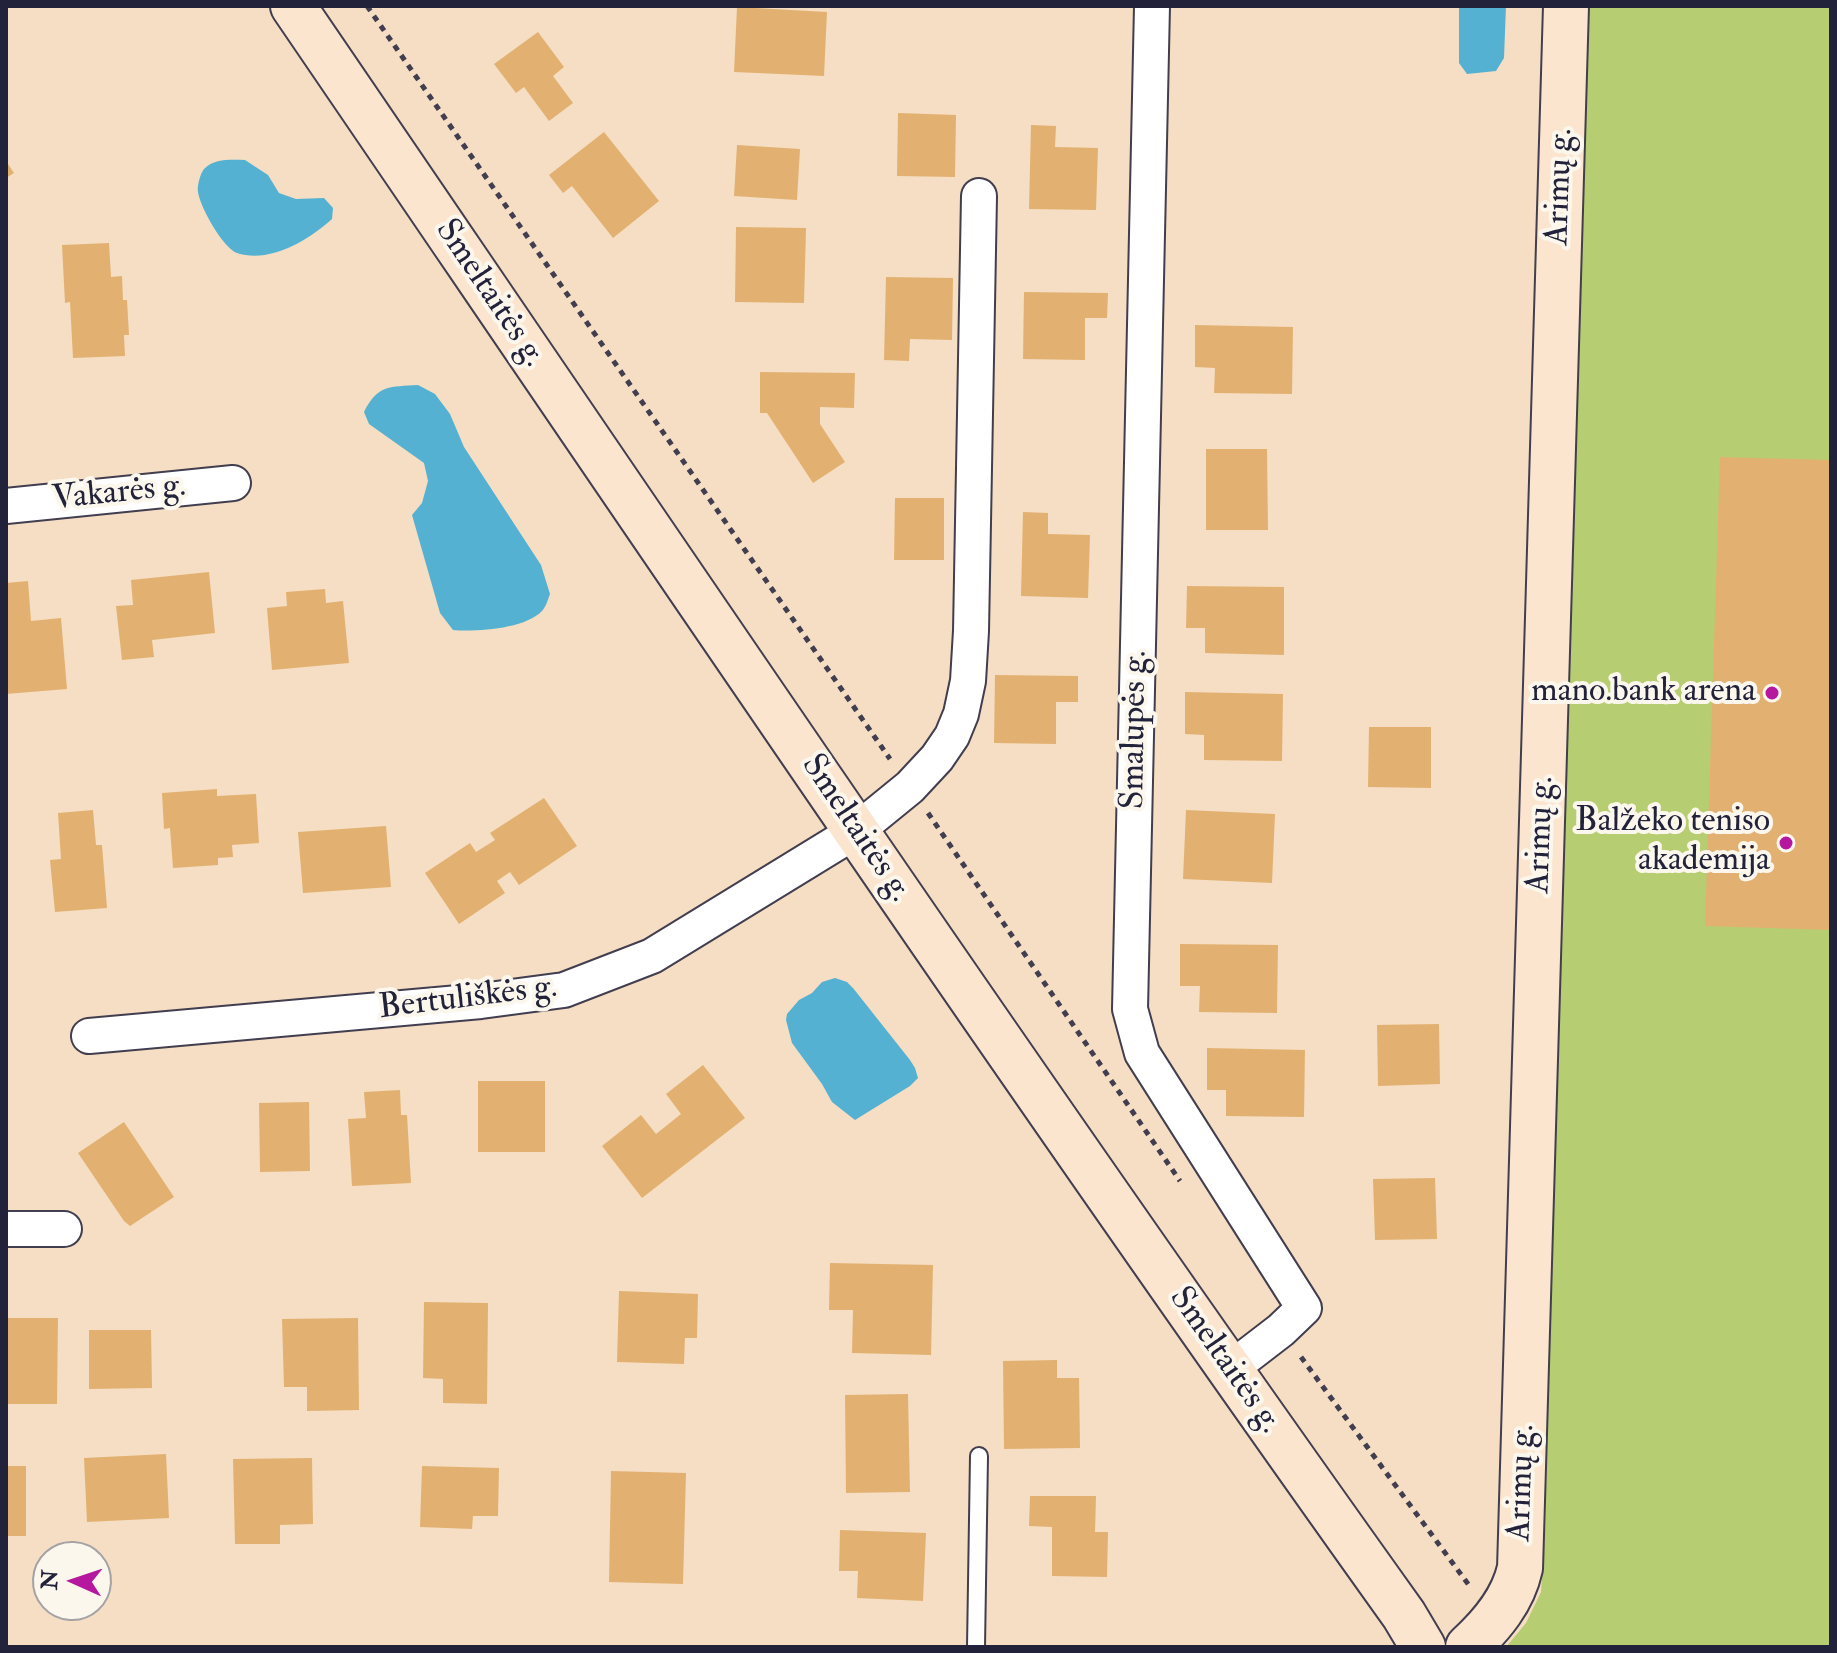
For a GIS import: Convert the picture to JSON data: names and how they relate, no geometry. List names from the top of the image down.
{
  "streets": {
    "main road": ["Arimų g.", "Smeltaitės g."],
    "street": ["Vakarės g.", "Smalupės g.", "Bertuliškės g."]
  },
  "crossings": [
    ["Smeltaitės g.", "Smalupės g."],
    ["Smeltaitės g.", "Bertuliškės g."]
  ],
  "places": ["mano.bank arena", "Balžeko teniso akademija"],
  "north": "left"
}
